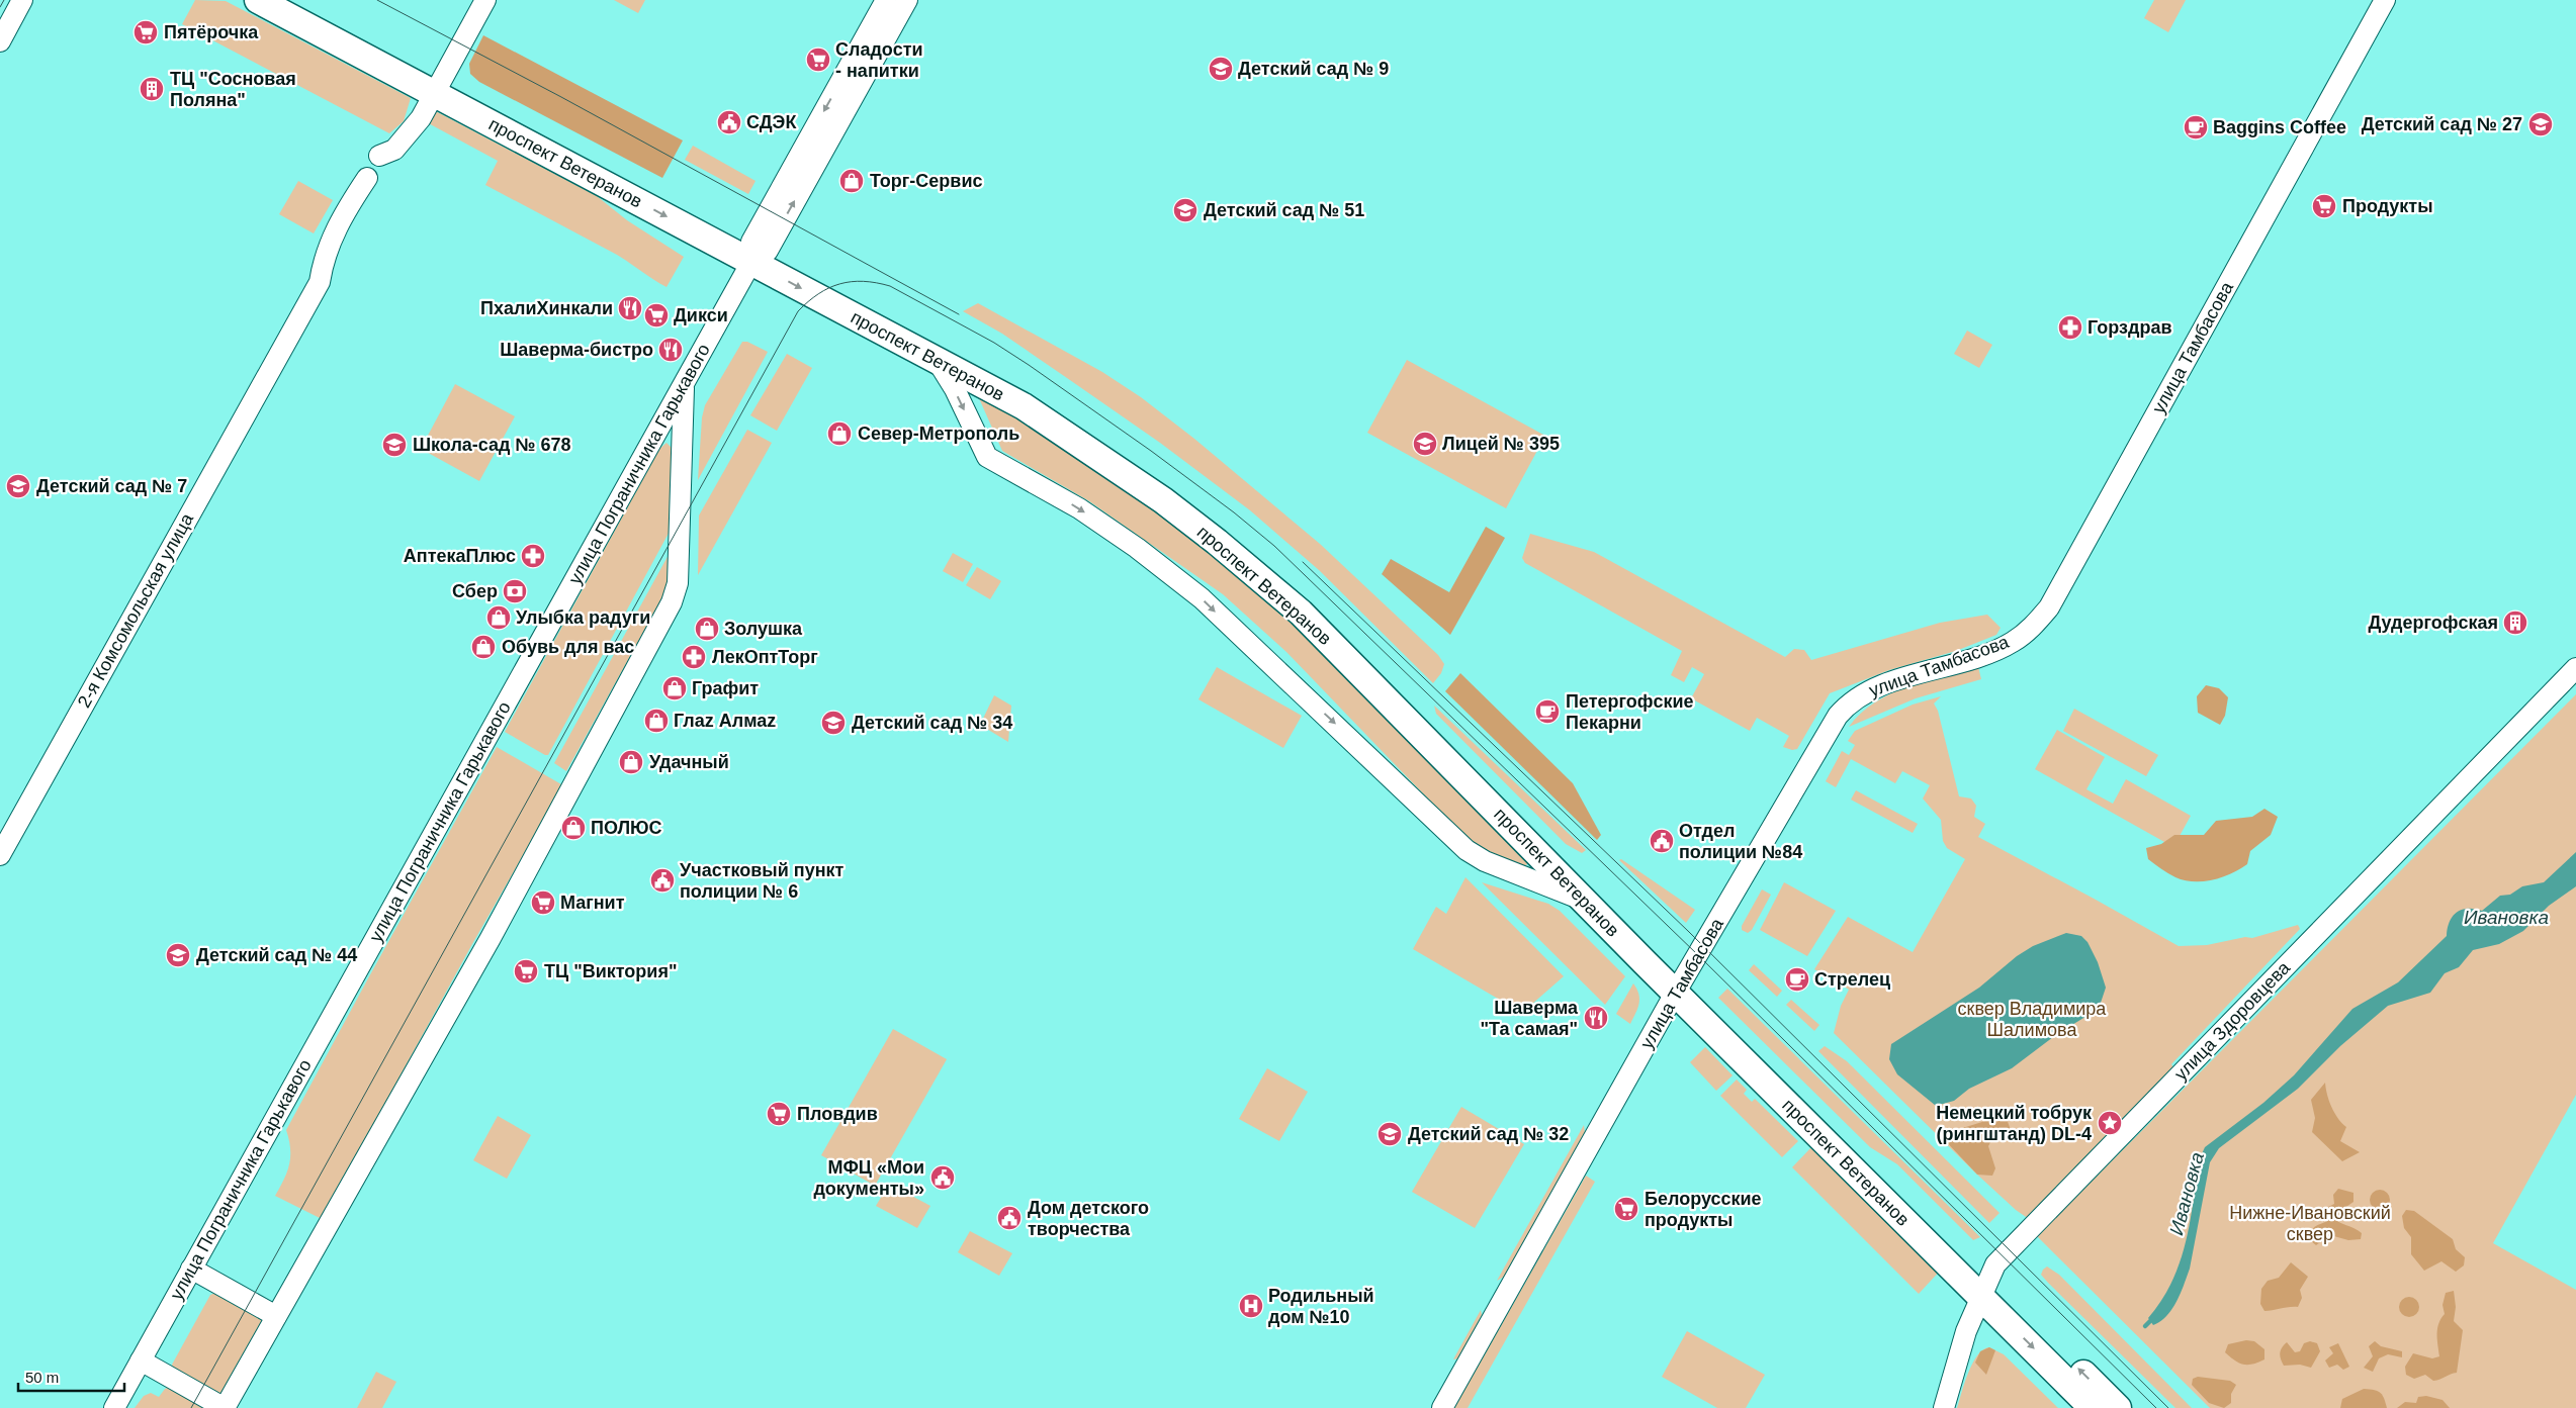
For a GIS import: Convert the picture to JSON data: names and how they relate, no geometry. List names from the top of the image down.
{
  "streets": {
    "main road": ["проспект Ветеранов"],
    "street": [
      "улица Тамбасова",
      "улица Пограничника Гарькавого",
      "2-я Комсомольская улица",
      "улица Здоровцева"
    ]
  },
  "crossings": [
    ["проспект Ветеранов", "улица Тамбасова"],
    ["проспект Ветеранов", "улица Пограничника Гарькавого"],
    ["проспект Ветеранов", "улица Здоровцева"]
  ],
  "water": ["Ивановка"],
  "parks": ["сквер Владимира Шалимова", "Нижне-Ивановский сквер"],
  "places": {
    "supermarket": [
      "Пятёрочка",
      "Сладости - напитки",
      "Продукты",
      "Дикси",
      "Магнит",
      "ТЦ \"Виктория\"",
      "Пловдив",
      "Белорусские продукты"
    ],
    "school or university": [
      "Детский сад № 9",
      "Детский сад № 27",
      "Детский сад № 51",
      "Лицей № 395",
      "Школа-сад № 678",
      "Детский сад № 7",
      "Детский сад № 34",
      "Детский сад № 44",
      "Детский сад № 32"
    ],
    "building": ["ТЦ \"Сосновая Поляна\"", "Дудергофская"],
    "public building": [
      "СДЭК",
      "Отдел полиции №84",
      "Участковый пункт полиции № 6",
      "МФЦ «Мои документы»",
      "Дом детского творчества"
    ],
    "cafe": ["Baggins Coffee", "Петергофские Пекарни", "Стрелец"],
    "shop": [
      "Торг-Сервис",
      "Север-Метрополь",
      "Улыбка радуги",
      "Золушка",
      "Обувь для вас",
      "Графит",
      "Глаz Алмаz",
      "Удачный",
      "ПОЛЮС"
    ],
    "restaurant": ["ПхалиХинкали", "Шаверма-бистро", "Шаверма \"Та самая\""],
    "pharmacy": ["Горздрав", "АптекаПлюс", "ЛекОптТорг"],
    "bank": ["Сбер"],
    "place": ["Немецкий тобрук (рингштанд) DL-4"],
    "hospital": ["Родильный дом №10"]
  },
  "scale_bar": "50 m"
}
